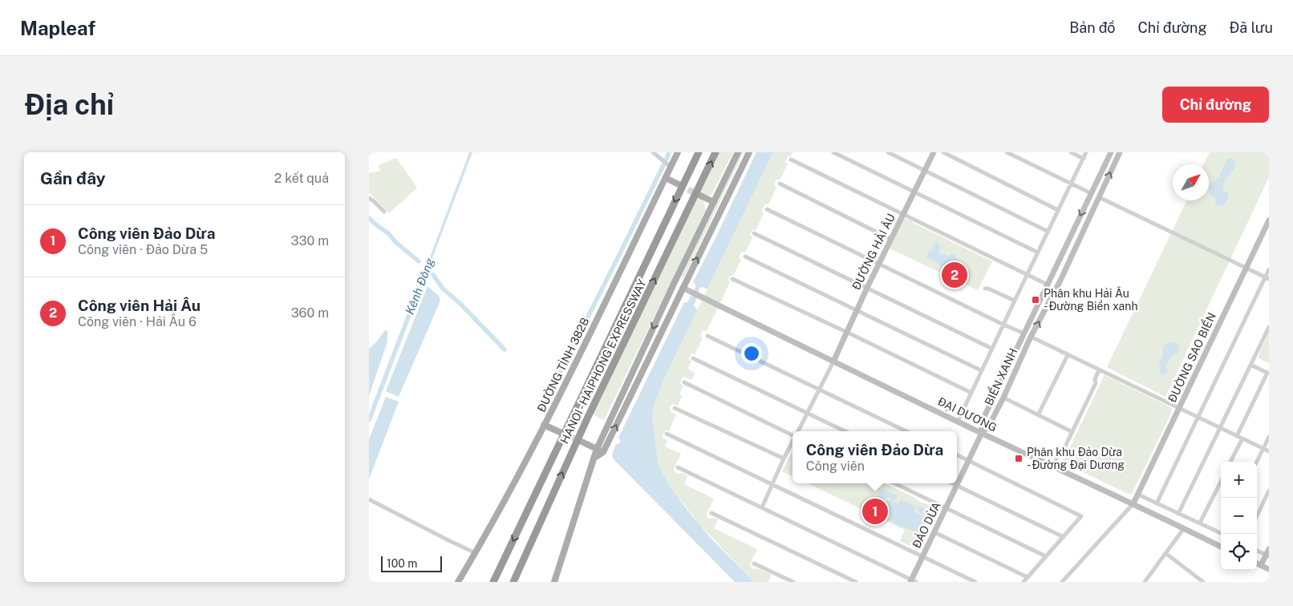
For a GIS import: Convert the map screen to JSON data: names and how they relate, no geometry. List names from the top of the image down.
{
  "streets": {
    "highway": ["HANOI - HAIPHONG EXPRESSWAY"],
    "main road": ["ĐƯỜNG TỈNH 382B"],
    "street": [
      "ĐƯỜNG HẢI ÂU",
      "ĐƯỜNG SAO BIỂN",
      "BIỂN XANH",
      "ĐẠI DƯƠNG",
      "ĐẢO DỪA"
    ]
  },
  "crossings": [
    ["ĐƯỜNG HẢI ÂU", "ĐẠI DƯƠNG"],
    ["ĐƯỜNG SAO BIỂN", "ĐẠI DƯƠNG"],
    ["BIỂN XANH", "ĐẠI DƯƠNG"],
    ["BIỂN XANH", "ĐẢO DỪA"],
    ["ĐẠI DƯƠNG", "ĐẢO DỪA"]
  ],
  "water": ["Kênh Đông"],
  "places": {
    "transit": ["Phân khu Hải Âu - Đường Biển xanh", "Phân khu Đảo Dừa - Đường Đại Dương"]
  },
  "scale_bar": "100 m",
  "north": "top right",
  "page": {
    "header": "Mapleaf",
    "nav": ["Bản đồ", "Chỉ đường", "Đã lưu"],
    "buttons": "Chỉ đường",
    "title": "Địa chỉ",
    "heading": ["Gần đây", "2 kết quả"],
    "list": [
      {
        "mark": "1",
        "name": "Công viên Đảo Dừa",
        "note": "Công viên · Đảo Dừa 5",
        "value": "330 m"
      },
      {
        "mark": "2",
        "name": "Công viên Hải Âu",
        "note": "Công viên · Hải Âu 6",
        "value": "360 m"
      }
    ],
    "pins": ["2", "1"],
    "popup": ["Công viên Đảo Dừa", "Công viên"],
    "map_buttons": ["+", "−"],
    "scale": "100 m"
  }
}
